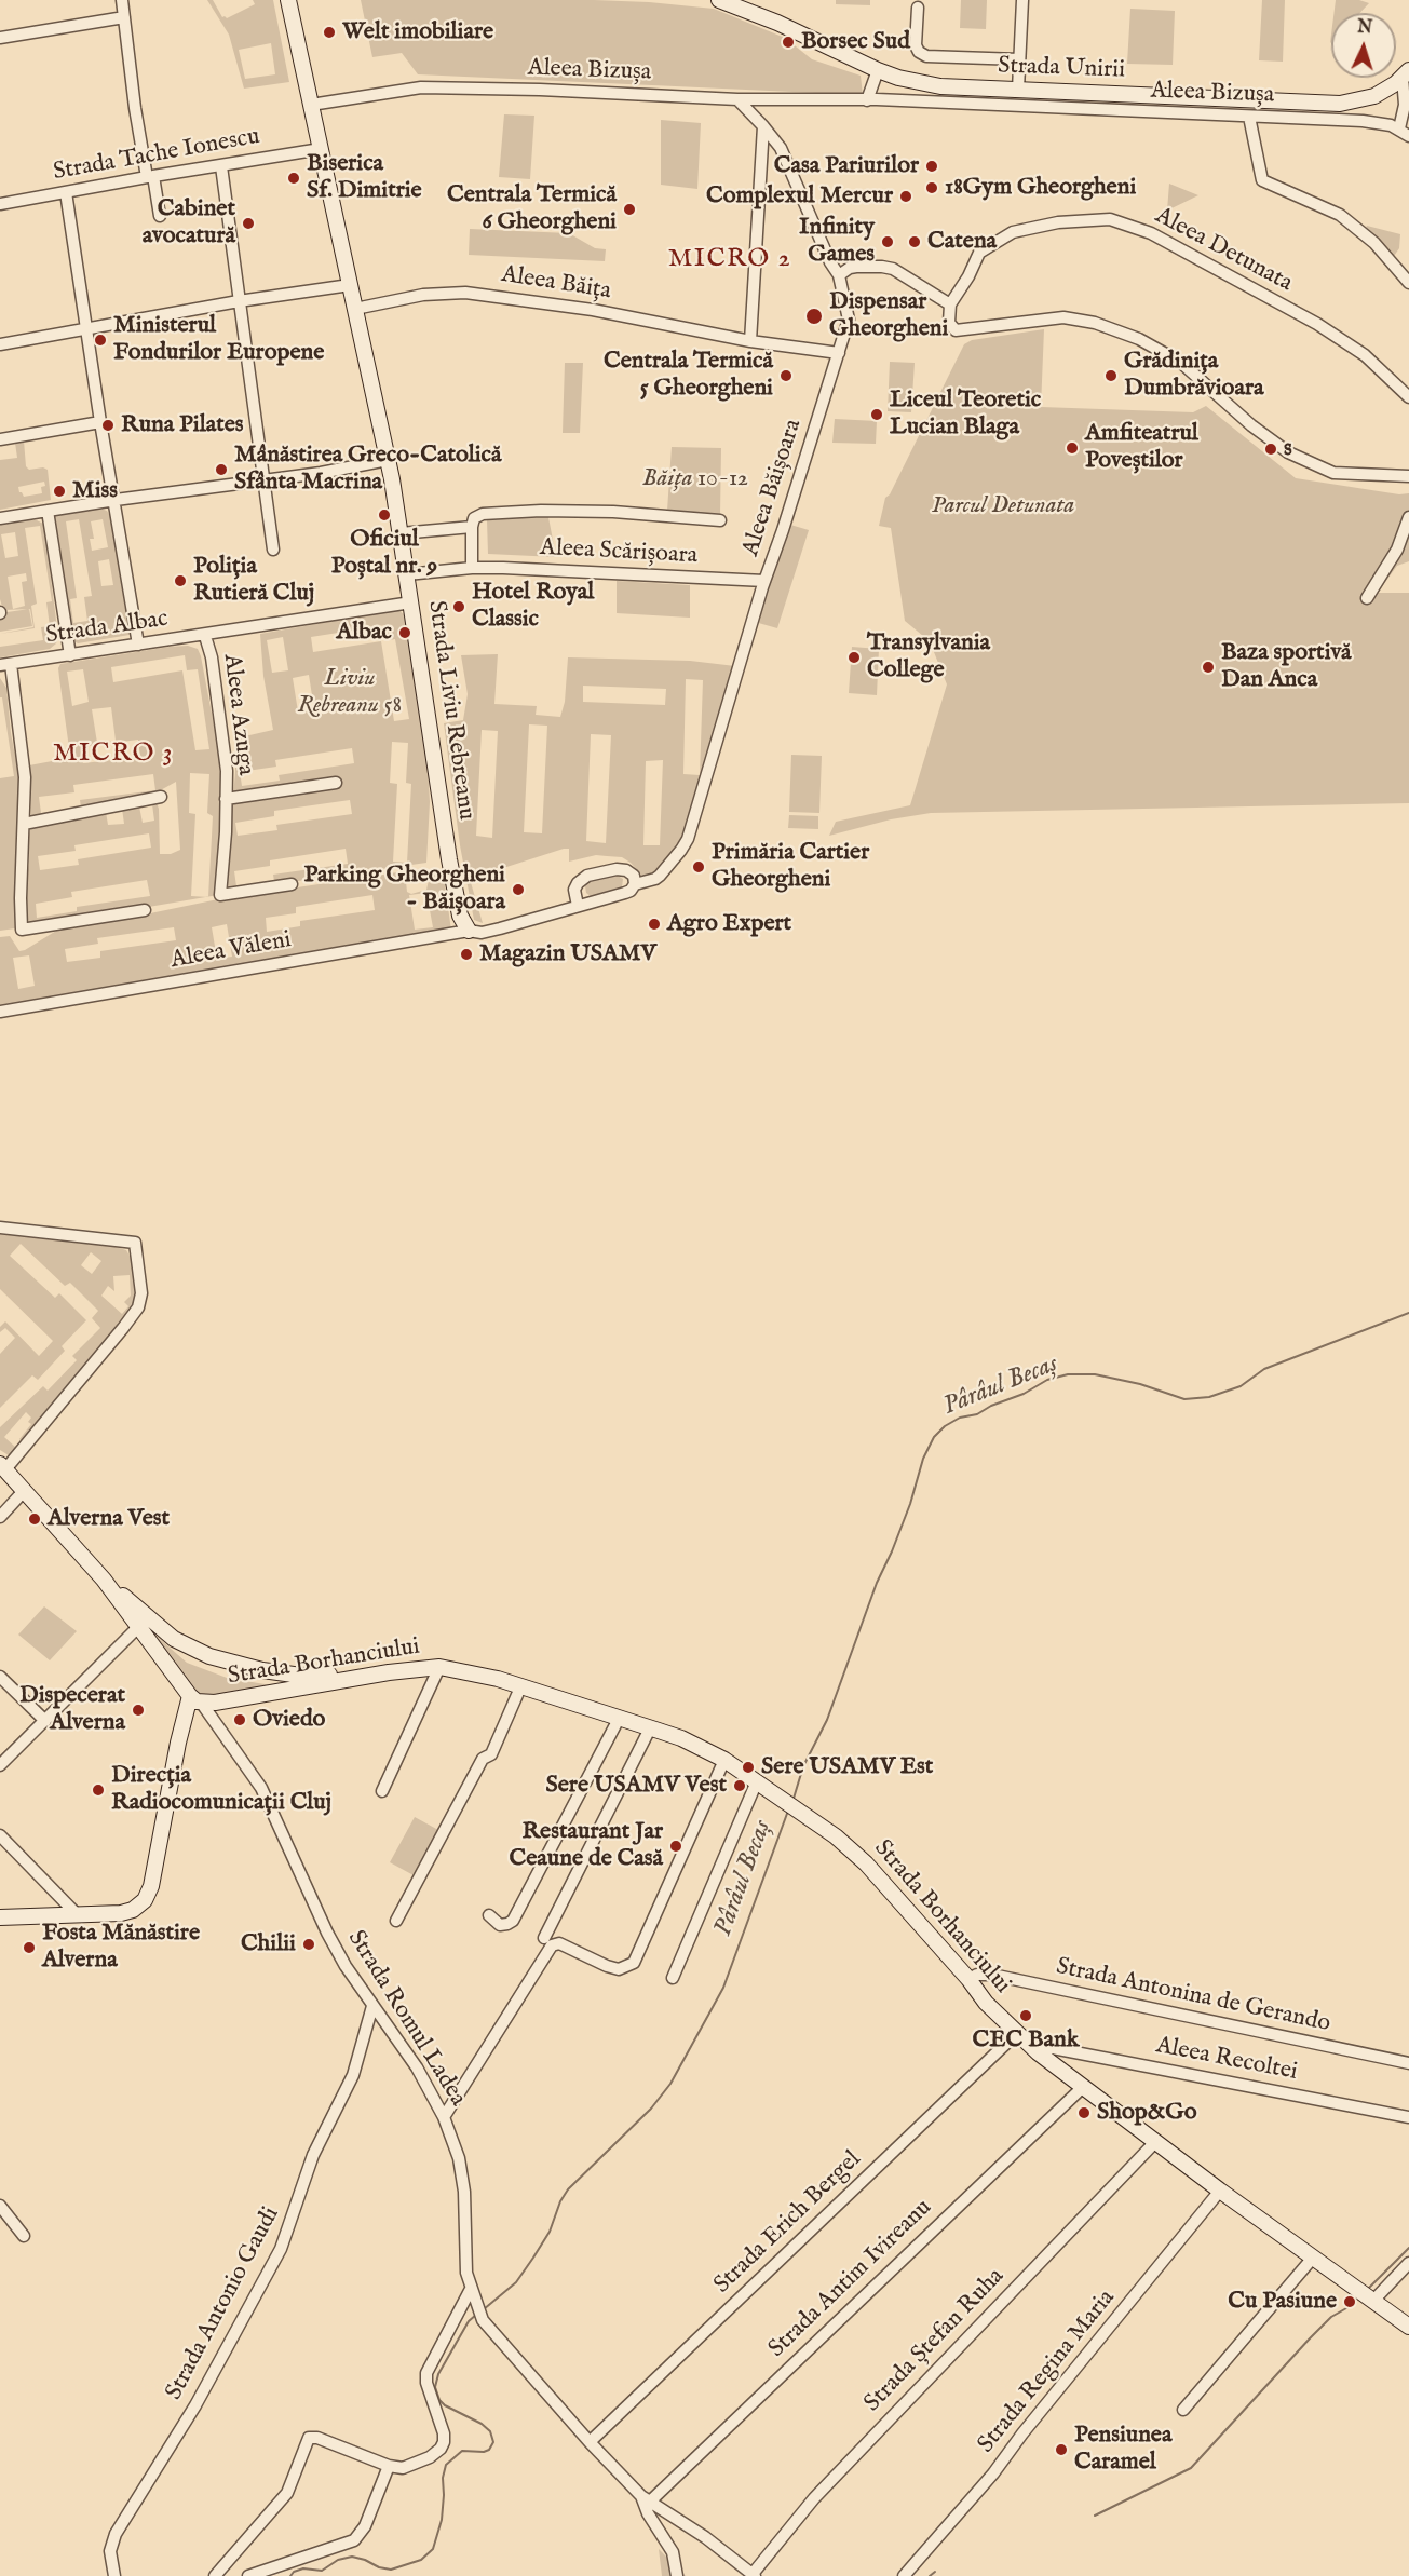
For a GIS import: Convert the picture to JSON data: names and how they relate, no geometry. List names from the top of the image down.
{
  "streets": {
    "main road": ["Strada Unirii", "Strada Liviu Rebreanu", "Strada Borhanciului"],
    "street": [
      "Aleea Bizușa",
      "Strada Tache Ionescu",
      "Aleea Detunata",
      "Aleea Băița",
      "Aleea Băișoara",
      "Aleea Scărișoara",
      "Strada Albac",
      "Aleea Azuga",
      "Aleea Văleni",
      "Strada Antonina de Gerando",
      "Strada Romul Ladea",
      "Aleea Recoltei",
      "Strada Erich Bergel",
      "Strada Antim Ivireanu",
      "Strada Antonio Gaudi",
      "Strada Ștefan Ruha",
      "Strada Regina Maria"
    ]
  },
  "crossings": [
    ["Aleea Bizușa", "Aleea Băișoara"],
    ["Aleea Bizușa", "Strada Liviu Rebreanu"],
    ["Strada Tache Ionescu", "Strada Liviu Rebreanu"],
    ["Aleea Băița", "Aleea Băișoara"],
    ["Aleea Băița", "Strada Liviu Rebreanu"],
    ["Aleea Băișoara", "Aleea Scărișoara"],
    ["Aleea Băișoara", "Strada Liviu Rebreanu"],
    ["Aleea Băișoara", "Aleea Văleni"],
    ["Aleea Scărișoara", "Strada Liviu Rebreanu"],
    ["Strada Albac", "Strada Liviu Rebreanu"],
    ["Strada Albac", "Aleea Azuga"],
    ["Strada Liviu Rebreanu", "Aleea Văleni"],
    ["Strada Borhanciului", "Strada Antonina de Gerando"],
    ["Strada Borhanciului", "Strada Romul Ladea"],
    ["Strada Borhanciului", "Aleea Recoltei"],
    ["Strada Borhanciului", "Strada Erich Bergel"],
    ["Strada Borhanciului", "Strada Antim Ivireanu"],
    ["Strada Borhanciului", "Strada Ștefan Ruha"],
    ["Strada Borhanciului", "Strada Regina Maria"],
    ["Strada Romul Ladea", "Strada Erich Bergel"],
    ["Strada Romul Ladea", "Strada Antim Ivireanu"],
    ["Strada Romul Ladea", "Strada Antonio Gaudi"],
    ["Strada Romul Ladea", "Strada Ștefan Ruha"]
  ],
  "districts": ["MICRO 2", "MICRO 3"],
  "water": ["Pârâul Becaș"],
  "parks": ["Băița 10-12", "Parcul Detunata", "Liviu Rebreanu 58"],
  "places": [
    "Welt imobiliare",
    "Borsec Sud",
    "Casa Pariurilor",
    "Biserica Sf. Dimitrie",
    "18Gym Gheorgheni",
    "Complexul Mercur",
    "Centrala Termică 6 Gheorgheni",
    "Cabinet avocatură",
    "Infinity Games",
    "Catena",
    "Dispensar Gheorgheni",
    "Ministerul Fondurilor Europene",
    "Centrala Termică 5 Gheorgheni",
    "Grădinița Dumbrăvioara",
    "Liceul Teoretic Lucian Blaga",
    "Runa Pilates",
    "Amfiteatrul Poveștilor",
    "s",
    "Mânăstirea Greco-Catolică Sfânta Macrina",
    "Miss",
    "Oficiul Poștal nr. 9",
    "Poliția Rutieră Cluj",
    "Hotel Royal Classic",
    "Albac",
    "Transylvania College",
    "Baza sportivă Dan Anca",
    "Primăria Cartier Gheorgheni",
    "Parking Gheorgheni - Băișoara",
    "Agro Expert",
    "Magazin USAMV",
    "Alverna Vest",
    "Dispecerat Alverna",
    "Oviedo",
    "Sere USAMV Est",
    "Sere USAMV Vest",
    "Direcția Radiocomunicații Cluj",
    "Restaurant Jar Ceaune de Casă",
    "Chilii",
    "Fosta Mănăstire Alverna",
    "CEC Bank",
    "Shop&Go",
    "Cu Pasiune",
    "Pensiunea Caramel"
  ],
  "north": "top"
}
